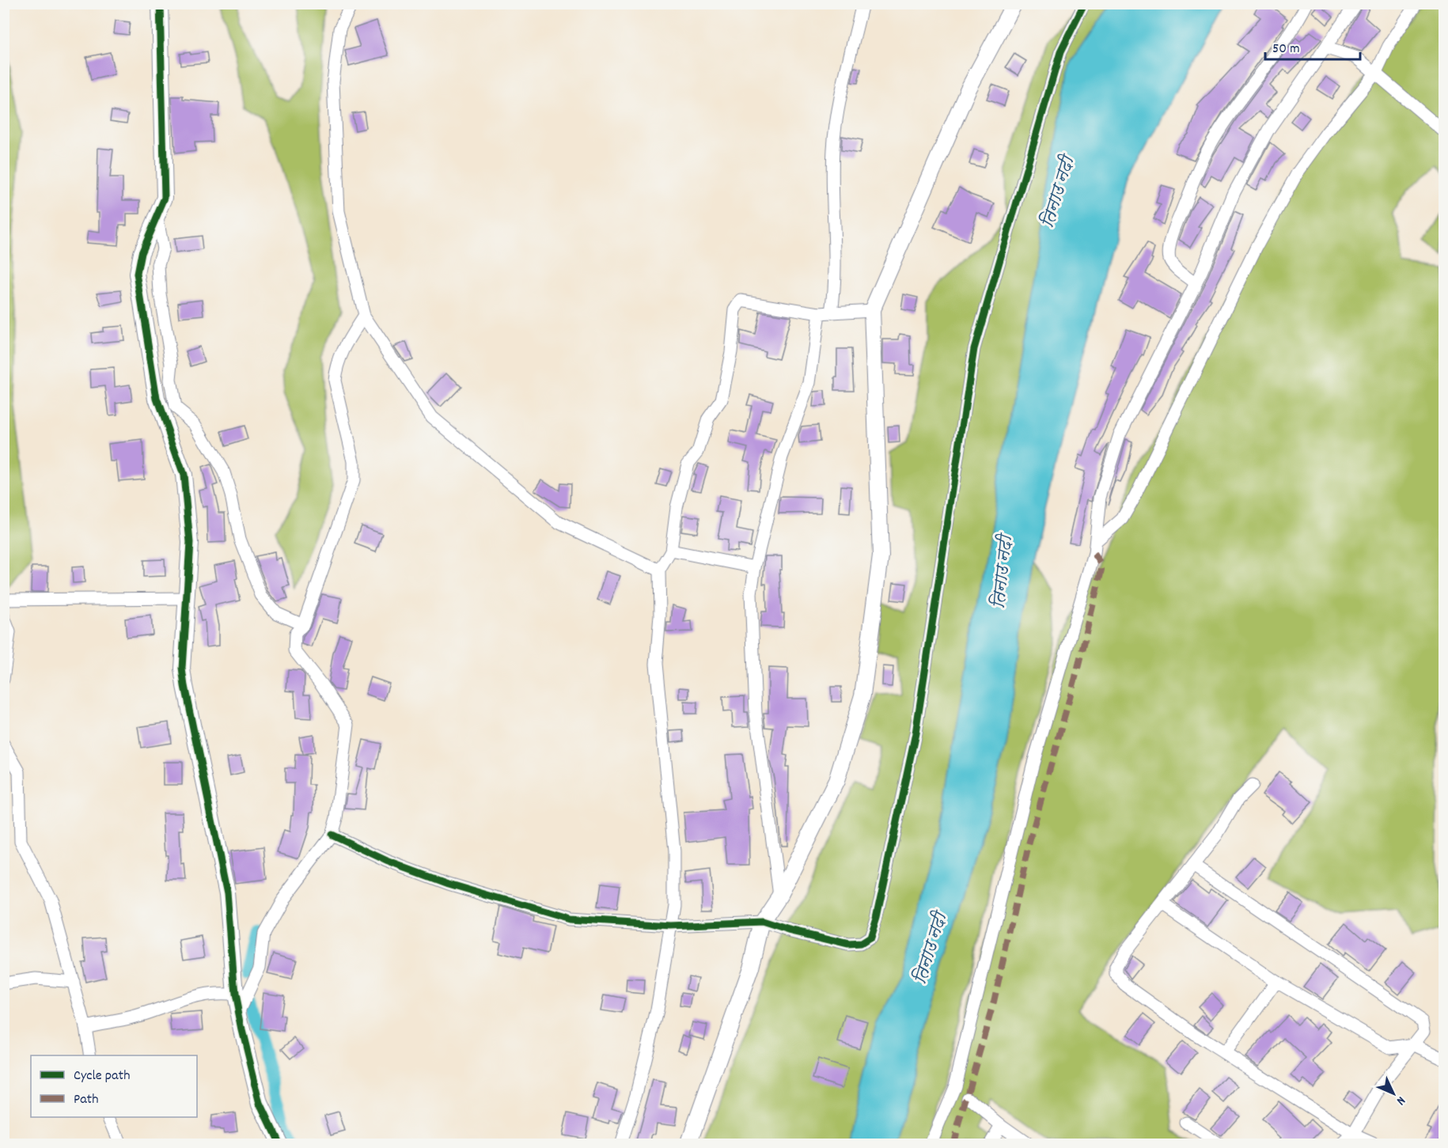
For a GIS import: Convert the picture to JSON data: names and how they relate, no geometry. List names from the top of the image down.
{
  "water": ["तिनाउ नदी"],
  "legend": ["Cycle path", "Path"],
  "scale_bar": "50 m",
  "north": "bottom right"
}
